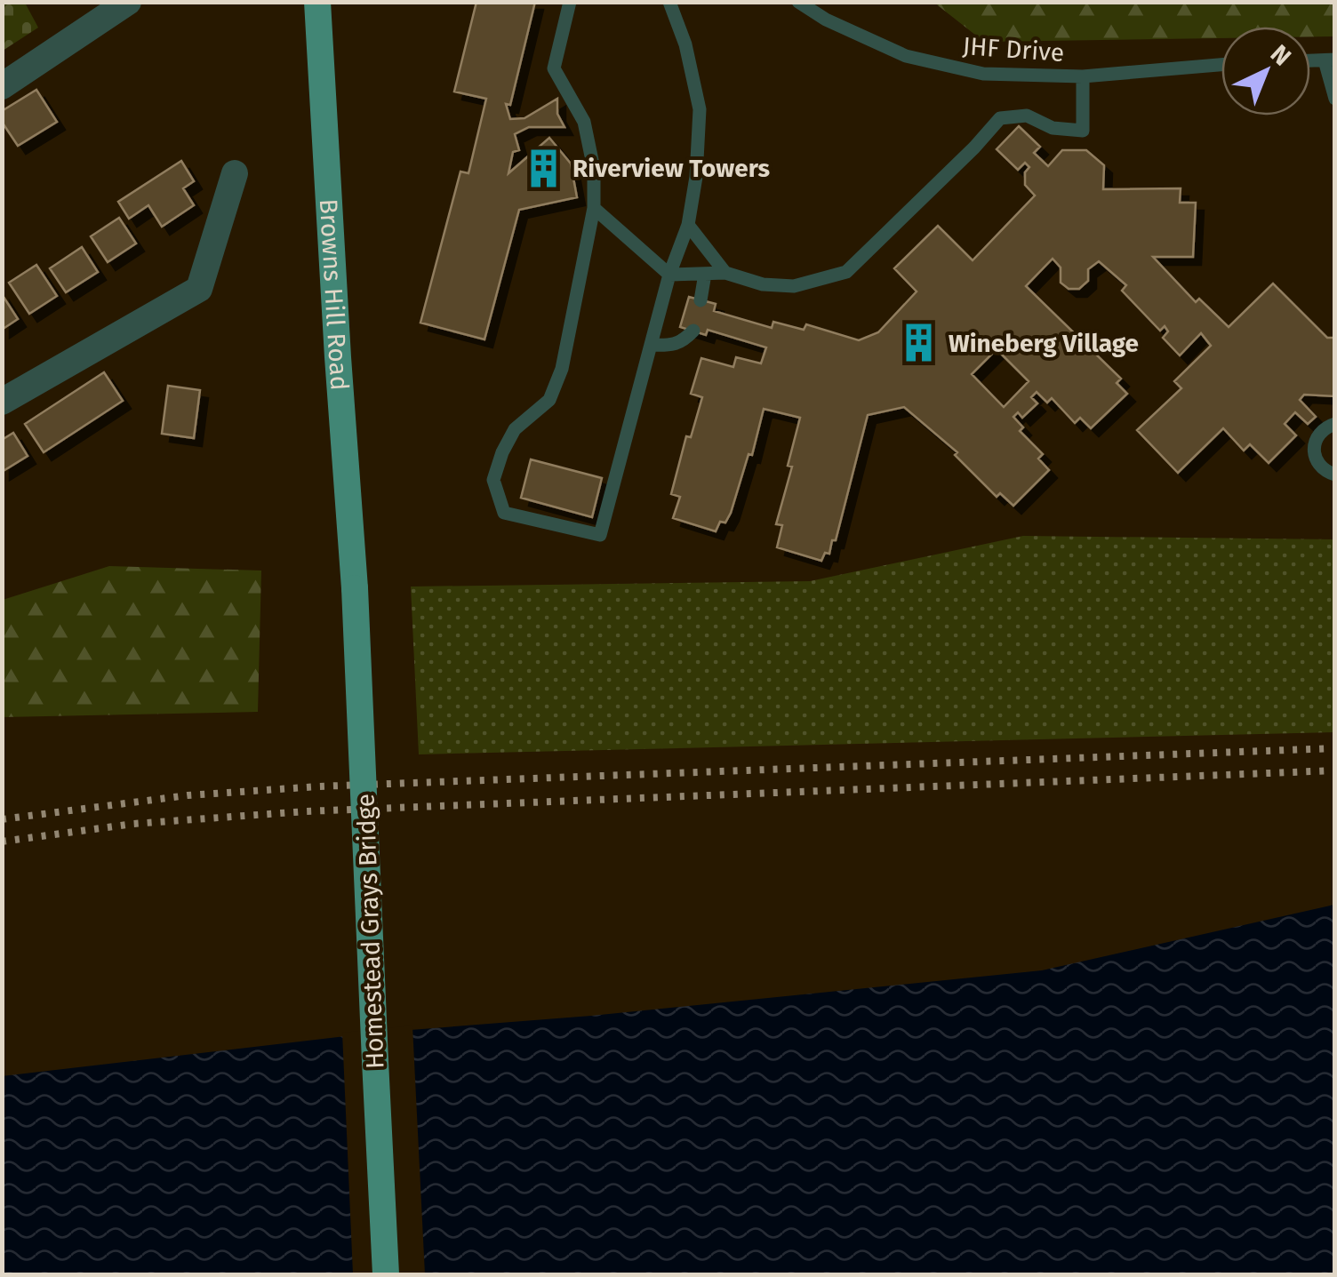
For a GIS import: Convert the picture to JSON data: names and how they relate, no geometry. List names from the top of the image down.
{
  "streets": {
    "main road": ["Browns Hill Road", "Homestead Grays Bridge"],
    "lane": ["JHF Drive"]
  },
  "crossings": [
    ["Browns Hill Road", "Homestead Grays Bridge"]
  ],
  "places": {
    "building": ["Riverview Towers", "Wineberg Village"]
  },
  "north": "top right"
}
